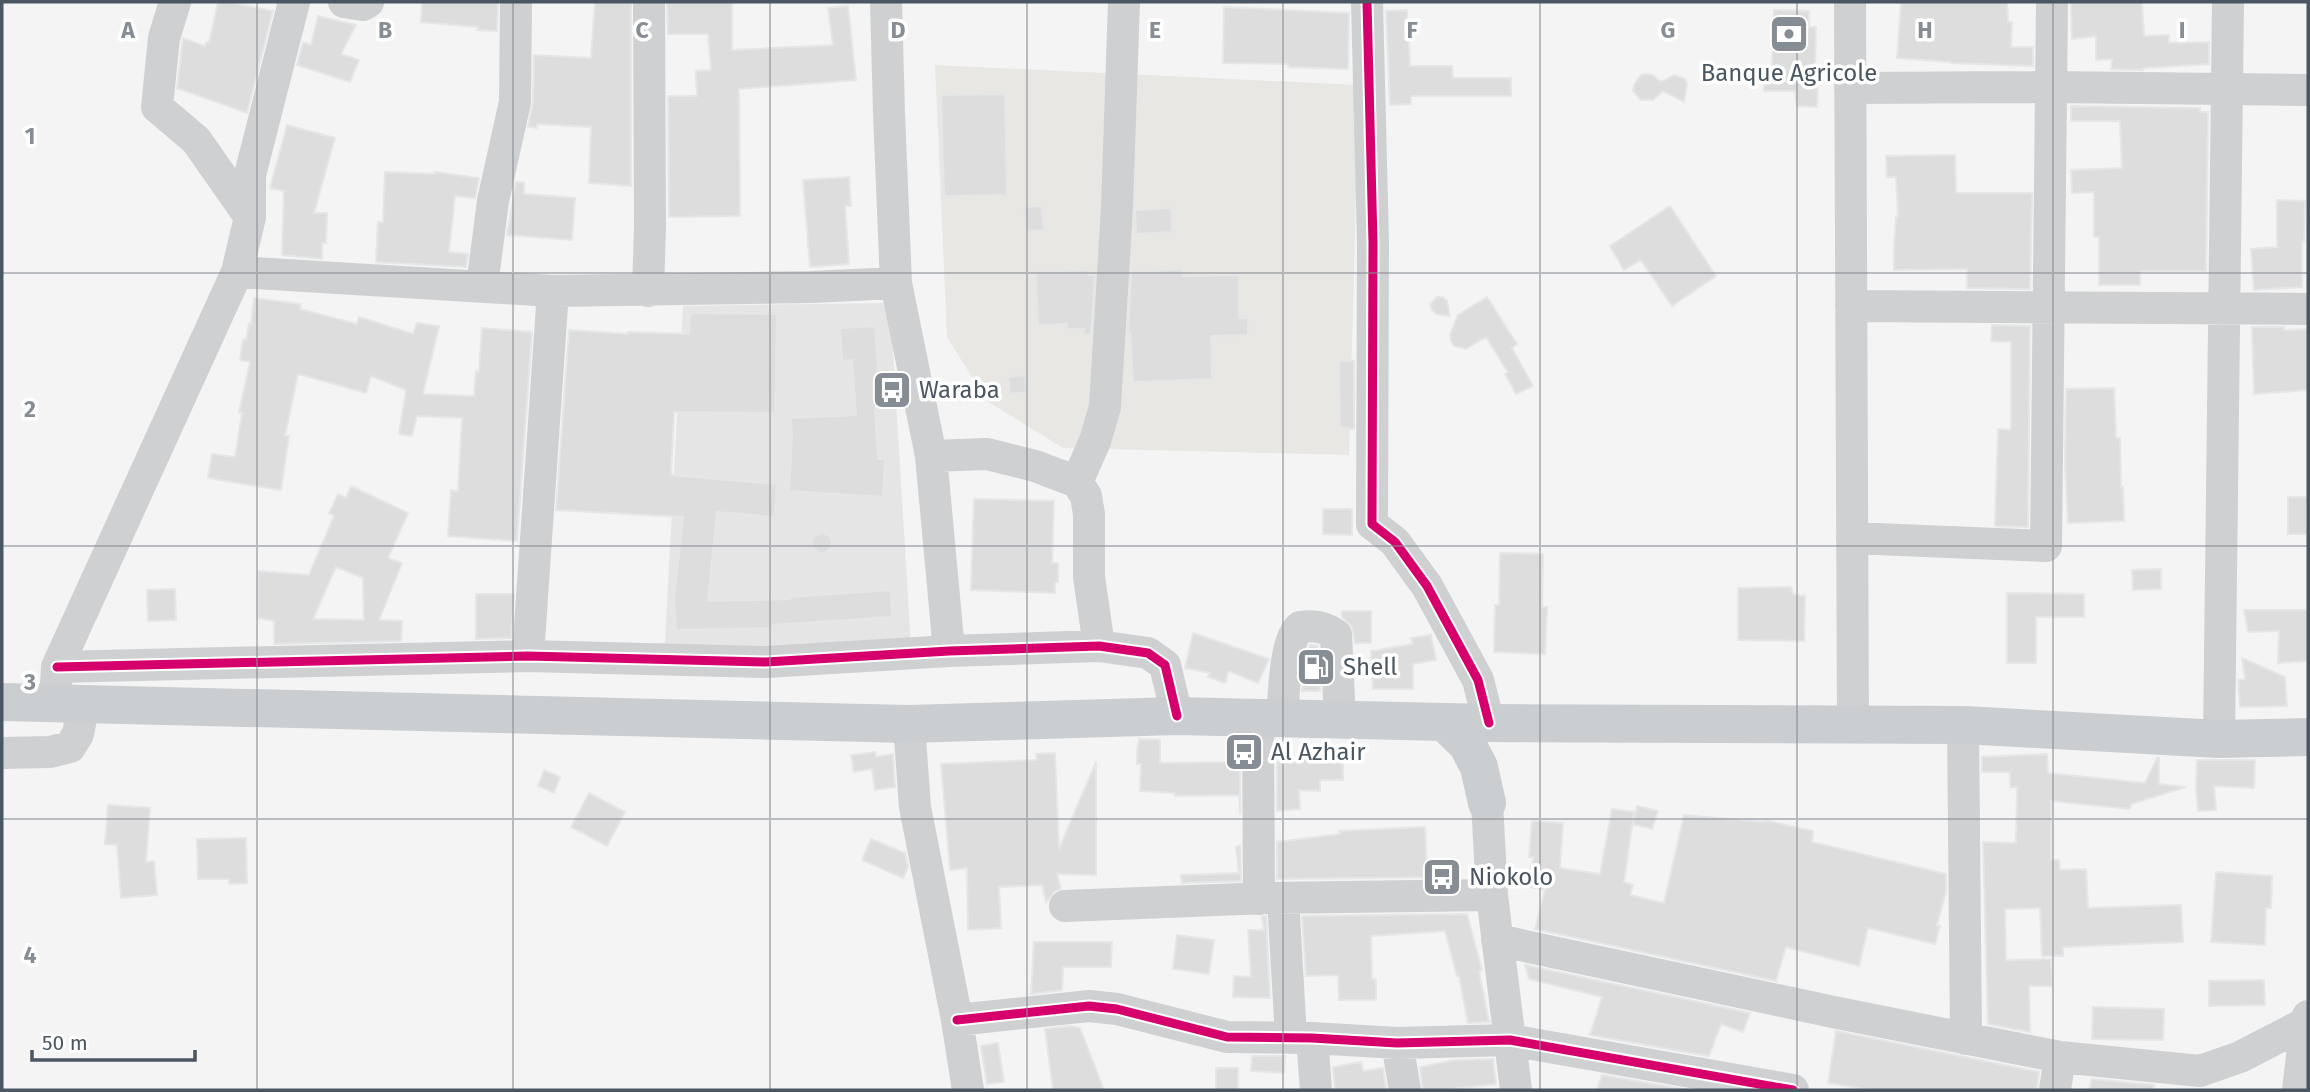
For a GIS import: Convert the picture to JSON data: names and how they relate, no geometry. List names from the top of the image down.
{
  "places": {
    "bank": ["Banque Agricole"],
    "bus stop": ["Waraba", "Al Azhair", "Niokolo"],
    "fuel station": ["Shell"]
  },
  "scale_bar": "50 m",
  "grid": {
    "columns": [
      "A",
      "B",
      "C",
      "D",
      "E",
      "F",
      "G",
      "H",
      "I"
    ],
    "rows": [
      "1",
      "2",
      "3",
      "4"
    ]
  }
}
